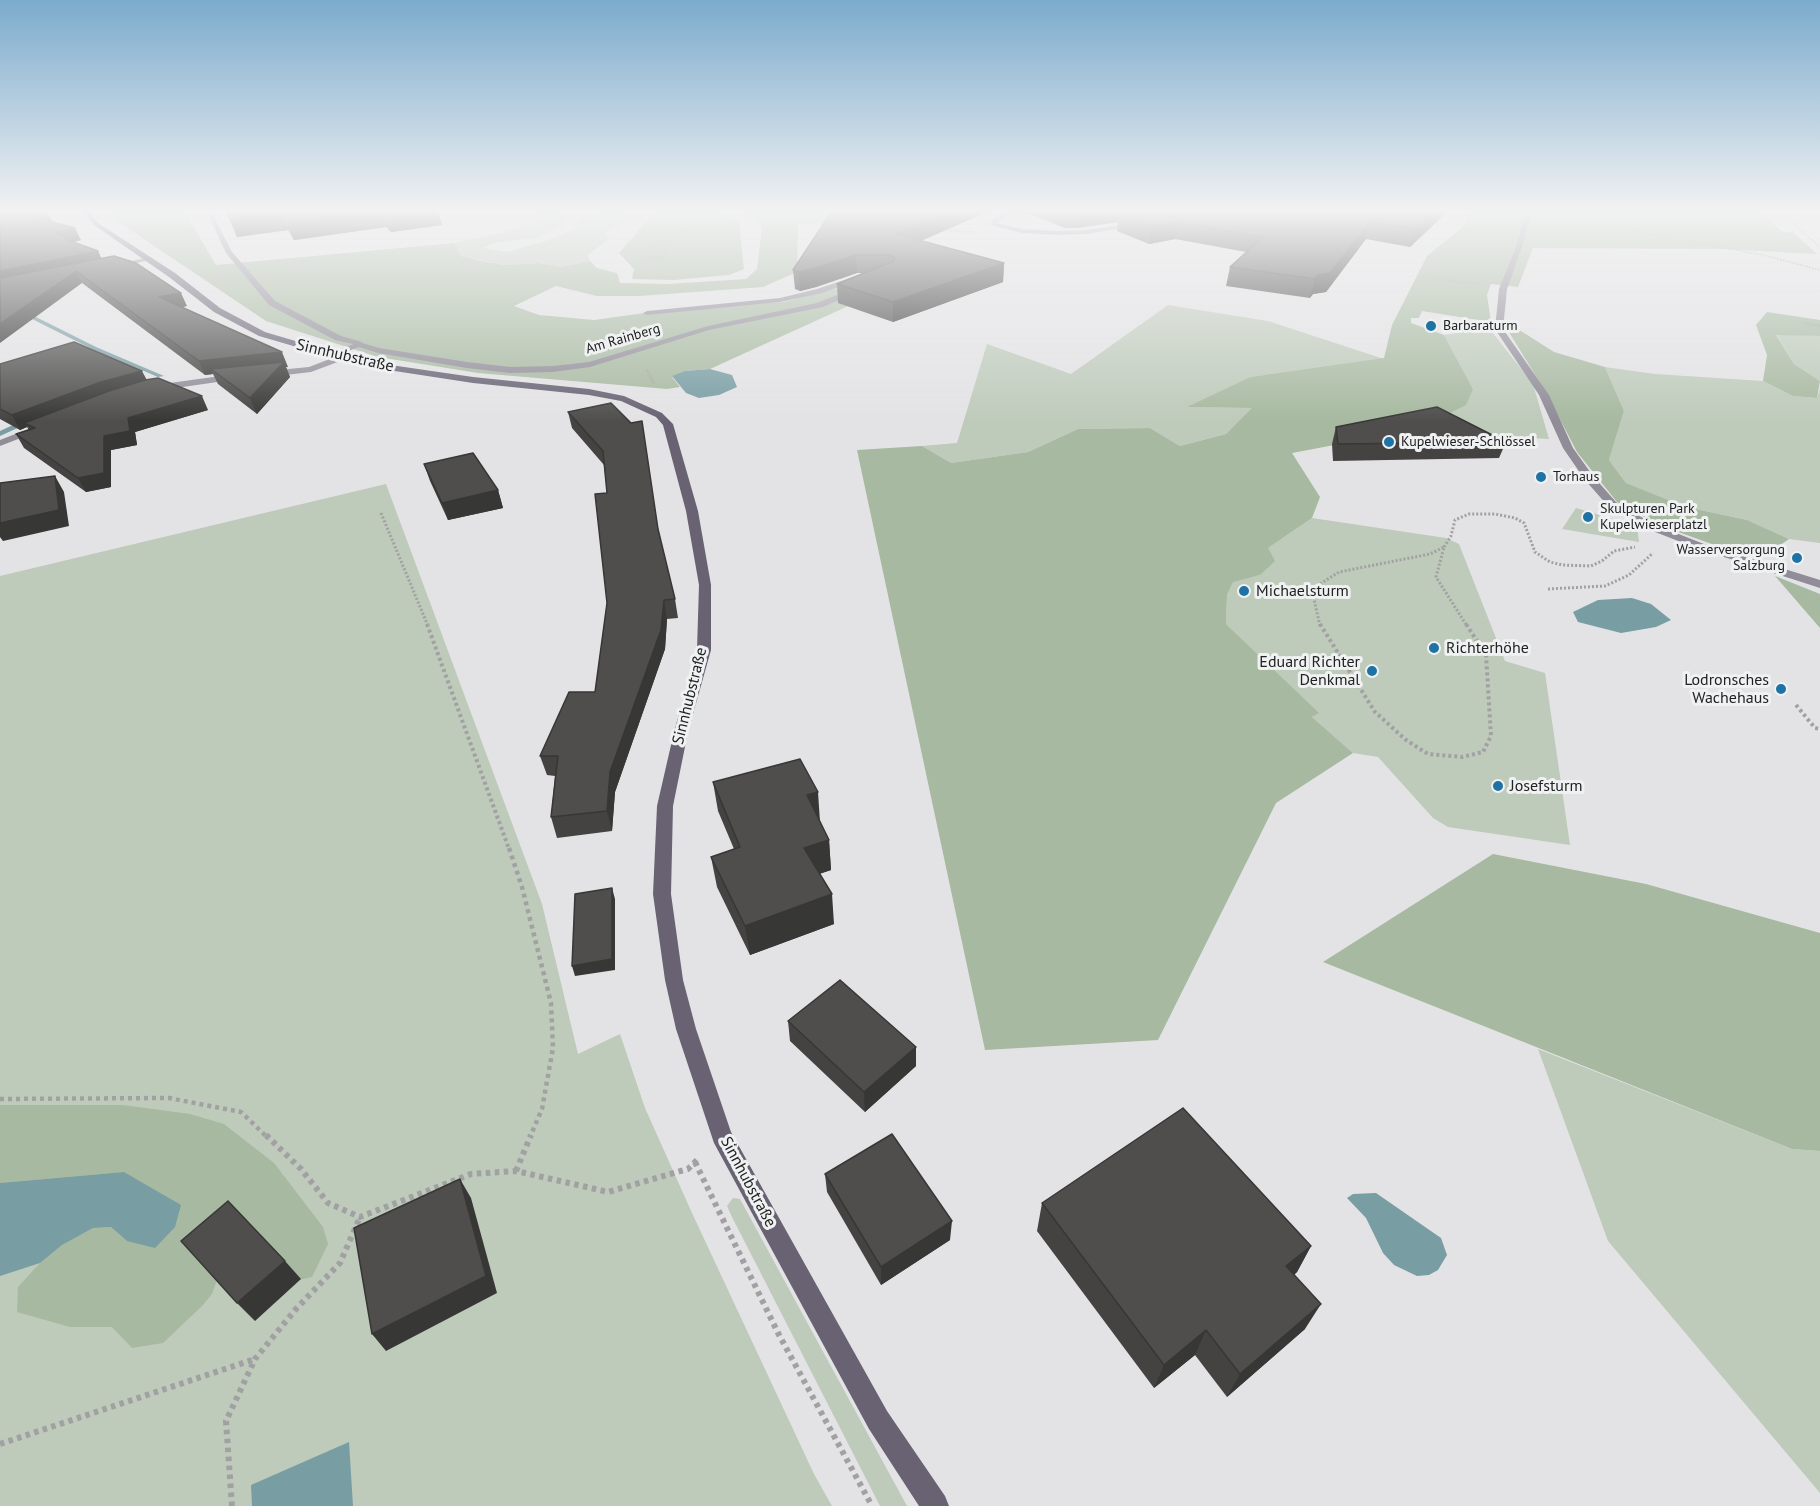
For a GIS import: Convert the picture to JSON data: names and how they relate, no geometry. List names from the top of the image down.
{
  "streets": {
    "street": ["Am Rainberg", "Sinnhubstraße"]
  },
  "places": [
    "Barbaraturm",
    "Kupelwieser-Schlössel",
    "Torhaus",
    "Skulpturen Park Kupelwieserplatzl",
    "Wasserversorgung Salzburg",
    "Michaelsturm",
    "Richterhöhe",
    "Eduard Richter Denkmal",
    "Lodronsches Wachehaus",
    "Josefsturm"
  ]
}
